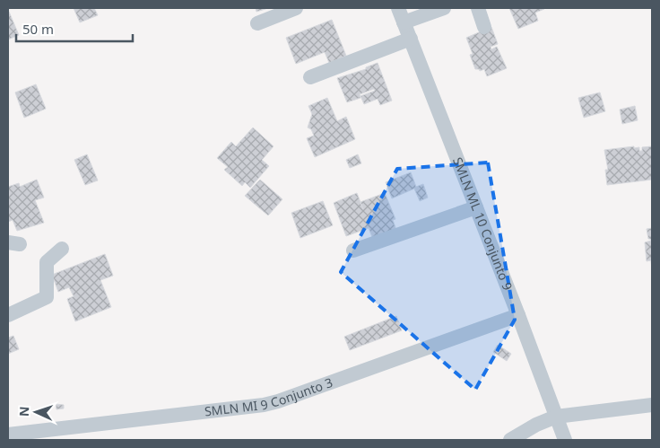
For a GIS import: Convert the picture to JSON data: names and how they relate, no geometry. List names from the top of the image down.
{
  "streets": {
    "street": ["SMLN ML 10 Conjunto 9", "SMLN MI 9 Conjunto 3"]
  },
  "crossings": [
    ["SMLN ML 10 Conjunto 9", "SMLN MI 9 Conjunto 3"]
  ],
  "scale_bar": "50 m",
  "north": "left"
}
